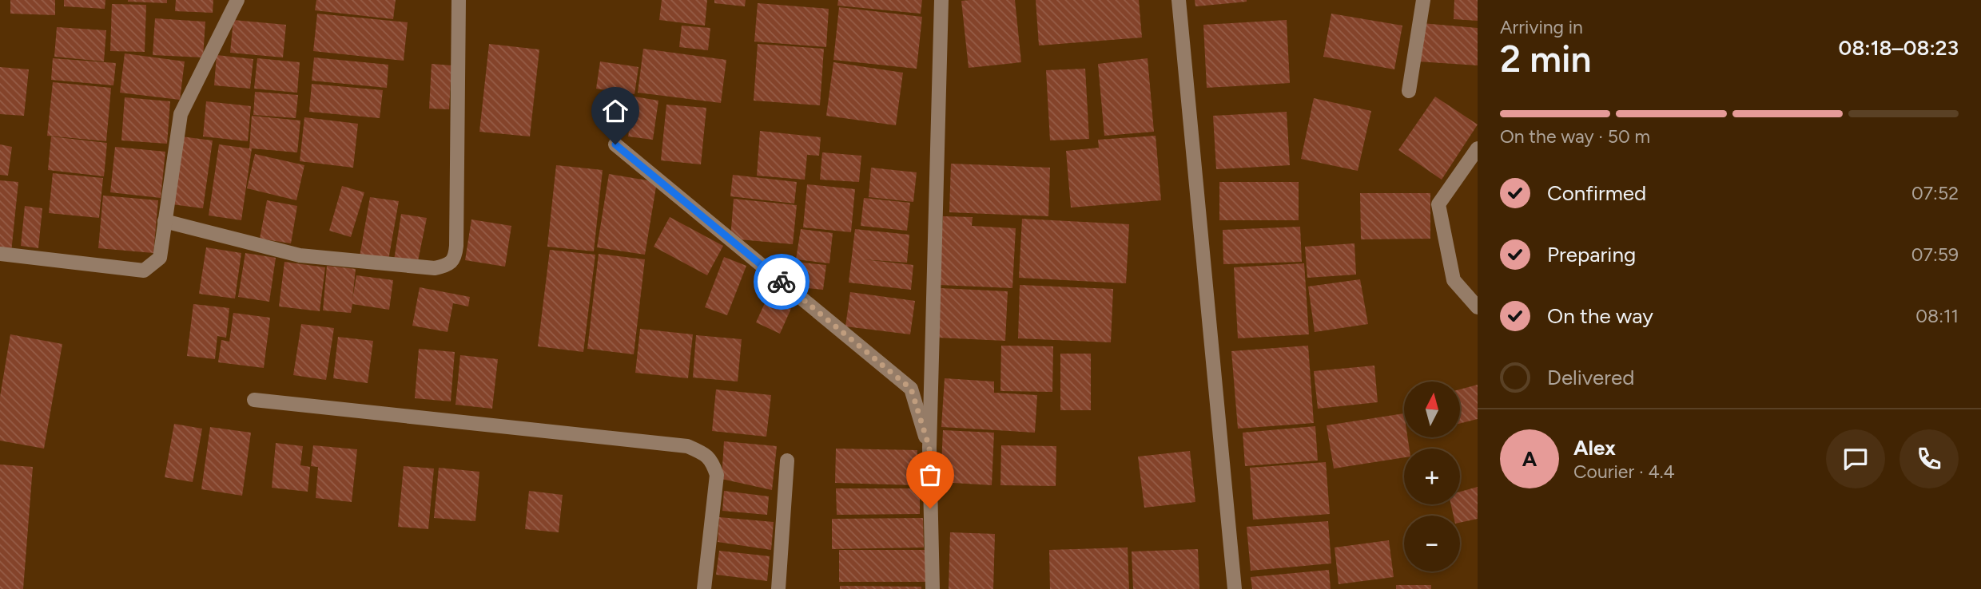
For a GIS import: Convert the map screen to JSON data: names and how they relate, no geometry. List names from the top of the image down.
{
  "north": "top",
  "page": {
    "heading": ["2 min", "Arriving in", "08:18–08:23"],
    "panel": ["Alex", "Courier · 4.4"],
    "bar": "On the way · 50 m",
    "list": [
      ["Confirmed", "07:52"],
      ["Preparing", "07:59"],
      ["On the way", "08:11"],
      "Delivered"
    ],
    "map_buttons": ["+", "−"],
    "round": "A"
  }
}
